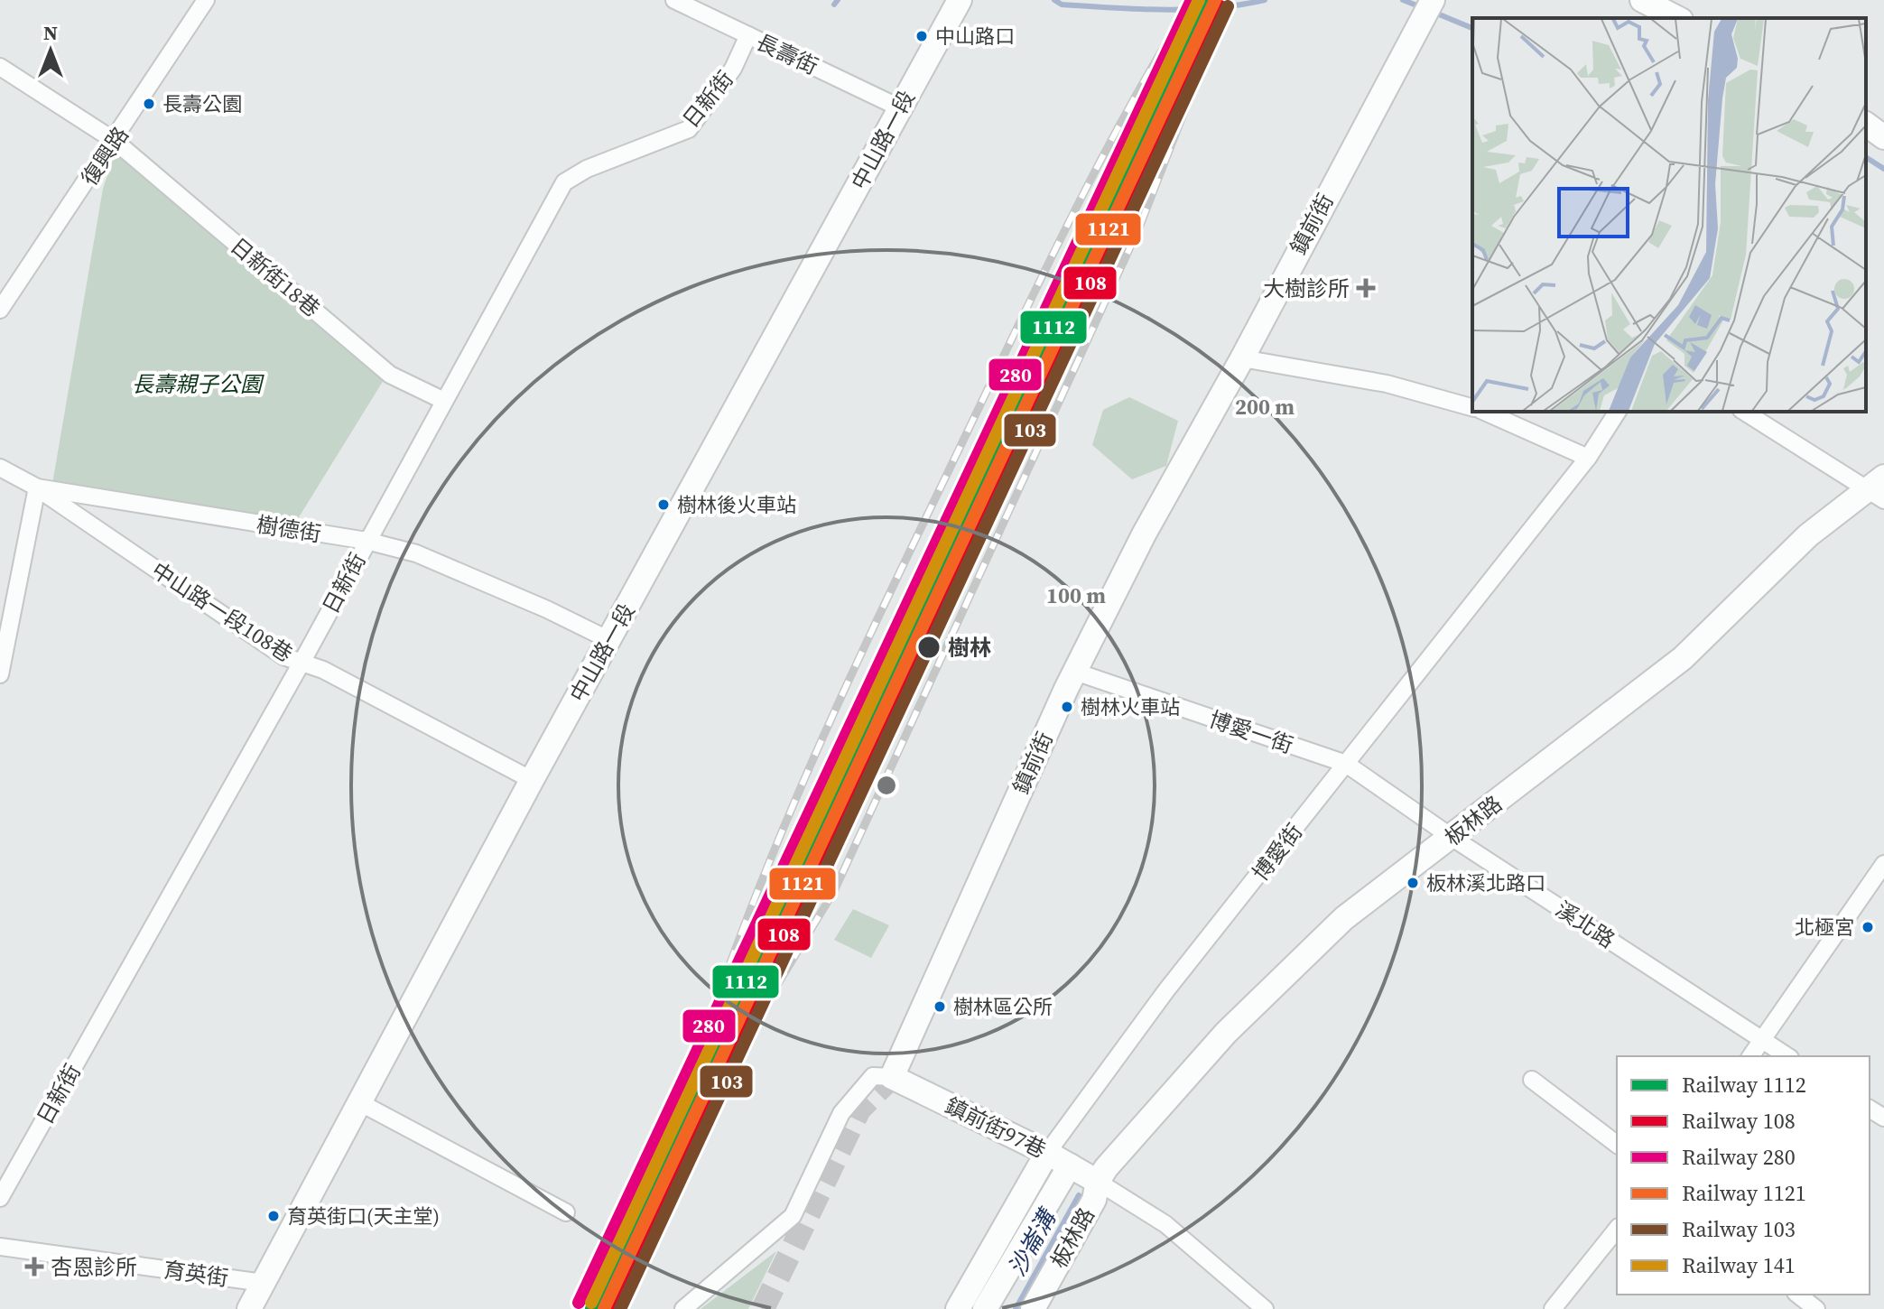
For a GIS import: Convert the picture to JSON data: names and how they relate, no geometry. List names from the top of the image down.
{
  "streets": {
    "street": [
      "長壽街",
      "日新街",
      "中山路一段",
      "復興路",
      "鎮前街",
      "日新街18巷",
      "樹德街",
      "中山路一段108巷",
      "博愛一街",
      "板林路",
      "博愛街",
      "溪北路",
      "鎮前街97巷",
      "育英街"
    ]
  },
  "crossings": [
    ["長壽街", "日新街"],
    ["長壽街", "中山路一段"],
    ["日新街", "日新街18巷"],
    ["日新街", "樹德街"],
    ["日新街", "中山路一段108巷"],
    ["中山路一段", "樹德街"],
    ["中山路一段", "中山路一段108巷"],
    ["中山路一段", "育英街"],
    ["復興路", "日新街18巷"],
    ["鎮前街", "博愛一街"],
    ["鎮前街", "鎮前街97巷"],
    ["樹德街", "中山路一段108巷"],
    ["博愛一街", "博愛街"],
    ["博愛一街", "溪北路"],
    ["板林路", "溪北路"],
    ["板林路", "鎮前街97巷"],
    ["博愛街", "溪北路"],
    ["博愛街", "鎮前街97巷"]
  ],
  "water": ["沙崙溝"],
  "parks": ["長壽親子公園"],
  "places": {
    "other": [
      "中山路口",
      "長壽公園",
      "樹林後火車站",
      "樹林",
      "樹林火車站",
      "板林溪北路口",
      "北極宮",
      "樹林區公所",
      "育英街口(天主堂)"
    ],
    "health": ["大樹診所", "杏恩診所"]
  },
  "lines": [
    "rail line 1112",
    "rail line 280",
    "rail line 1121",
    "rail line 141",
    "rail line 108",
    "rail line 103"
  ],
  "legend": [
    "Railway 1112",
    "Railway 108",
    "Railway 280",
    "Railway 1121",
    "Railway 103",
    "Railway 141"
  ],
  "north": "top",
  "rings": ["200 m", "100 m"]
}
